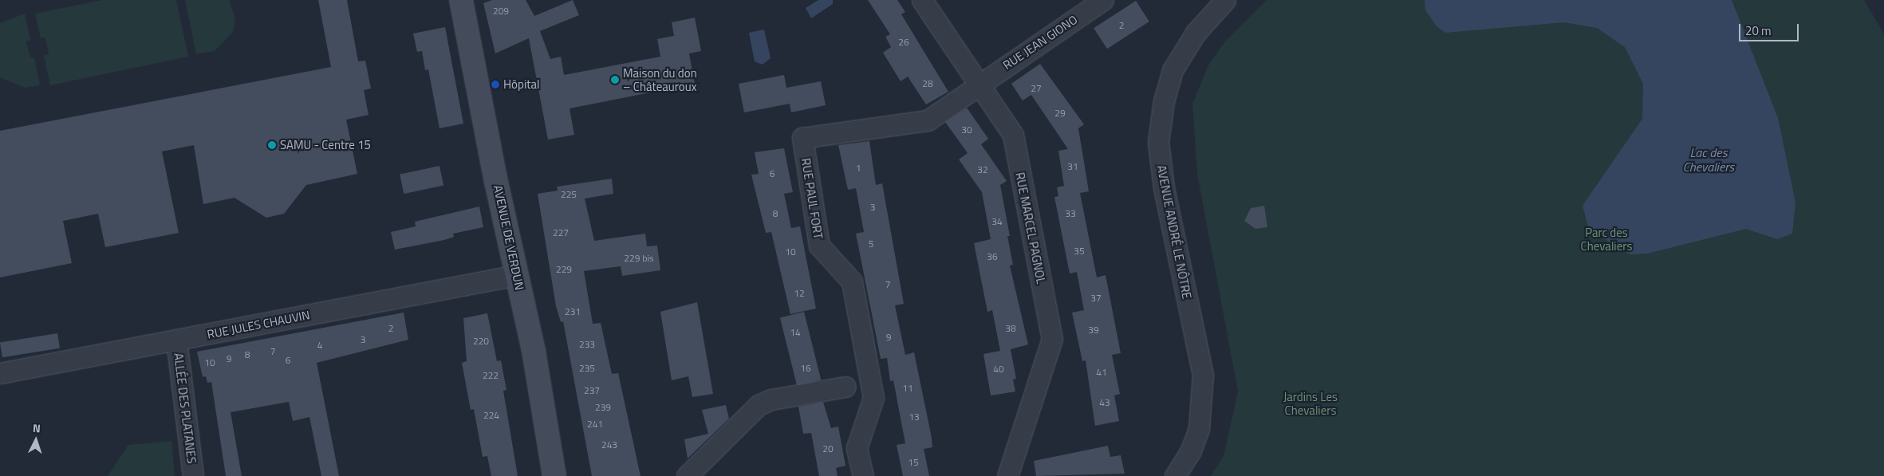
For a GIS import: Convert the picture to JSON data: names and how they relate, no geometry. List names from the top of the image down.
{
  "streets": {
    "main road": ["AVENUE DE VERDUN"],
    "street": [
      "RUE JEAN GIONO",
      "RUE PAUL FORT",
      "RUE MARCEL PAGNOL",
      "AVENUE ANDRÉ LE NÔTRE",
      "RUE JULES CHAUVIN",
      "ALLÉE DES PLATANES"
    ]
  },
  "crossings": [
    ["RUE JEAN GIONO", "RUE PAUL FORT"],
    ["RUE JEAN GIONO", "RUE MARCEL PAGNOL"],
    ["RUE PAUL FORT", "RUE MARCEL PAGNOL"],
    ["AVENUE DE VERDUN", "RUE JULES CHAUVIN"],
    ["RUE JULES CHAUVIN", "ALLÉE DES PLATANES"]
  ],
  "water": ["Lac des Chevaliers"],
  "parks": ["Parc des Chevaliers", "Jardins Les Chevaliers"],
  "places": ["Maison du don – Châteauroux", "Hôpital", "SAMU - Centre 15"],
  "house_numbers": [
    "209",
    "2",
    "26",
    "28",
    "27",
    "29",
    "30",
    "31",
    "1",
    "32",
    "6",
    "225",
    "3",
    "8",
    "33",
    "34",
    "227",
    "5",
    "35",
    "10",
    "36",
    "229 bis",
    "229",
    "7",
    "12",
    "37",
    "231",
    "2",
    "38",
    "39",
    "14",
    "9",
    "3",
    "220",
    "233",
    "4",
    "7",
    "8",
    "9",
    "6",
    "10",
    "235",
    "16",
    "40",
    "41",
    "222",
    "11",
    "237",
    "43",
    "239",
    "224",
    "13",
    "241",
    "243",
    "20",
    "15"
  ],
  "scale_bar": "20 m",
  "north": "top"
}
